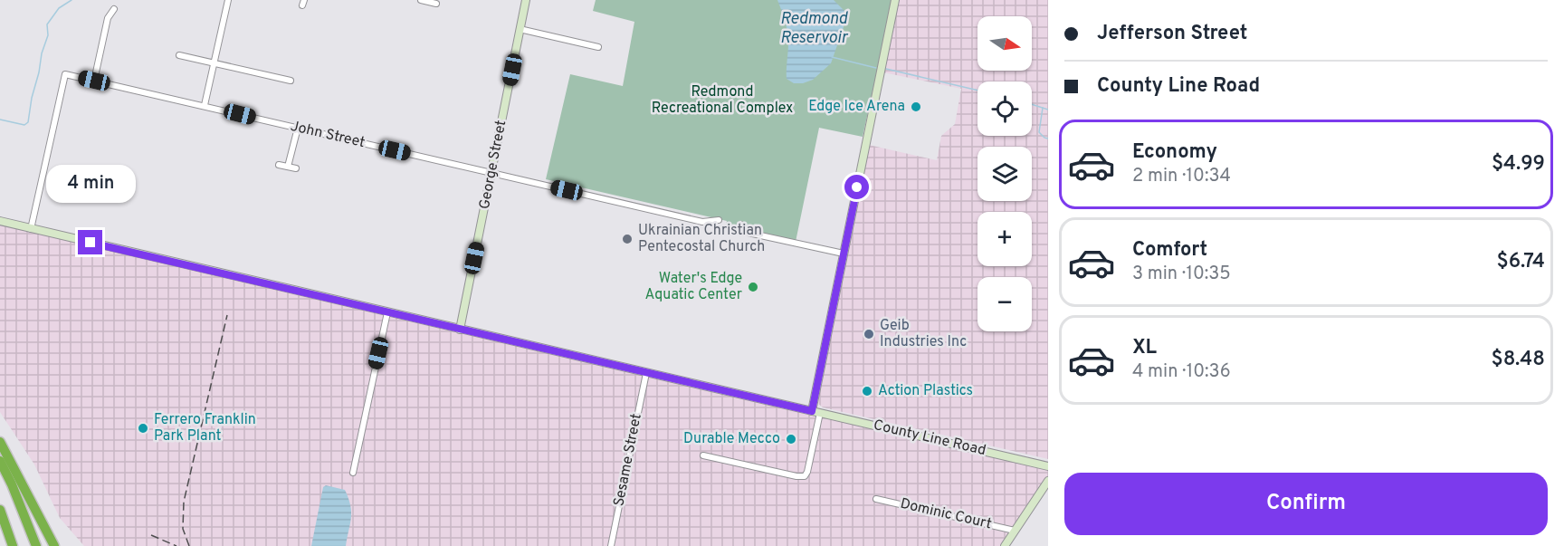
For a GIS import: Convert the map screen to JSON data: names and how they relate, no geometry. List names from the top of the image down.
{
  "streets": {
    "street": [
      "John Street",
      "George Street",
      "County Line Road",
      "Sesame Street",
      "Dominic Court"
    ]
  },
  "crossings": [
    ["John Street", "George Street"],
    ["County Line Road", "Sesame Street"]
  ],
  "water": ["Redmond Reservoir"],
  "parks": ["Redmond Recreational Complex"],
  "places": [
    "Edge Ice Arena",
    "Ukrainian Christian Pentecostal Church",
    "Water's Edge Aquatic Center",
    "Geib Industries Inc",
    "Action Plastics",
    "Ferrero Franklin Park Plant",
    "Durable Mecco"
  ],
  "north": "right",
  "page": {
    "banner": ["Jefferson Street", "County Line Road"],
    "map_buttons": ["+", "−"],
    "list": [
      {
        "name": "Economy",
        "note": "2 min · 10:34",
        "value": "$4.99"
      },
      {
        "name": "Comfort",
        "note": "3 min · 10:35",
        "value": "$6.74"
      },
      {
        "name": "XL",
        "note": "4 min · 10:36",
        "value": "$8.48"
      }
    ],
    "bubble": "4 min",
    "buttons": "Confirm"
  }
}
